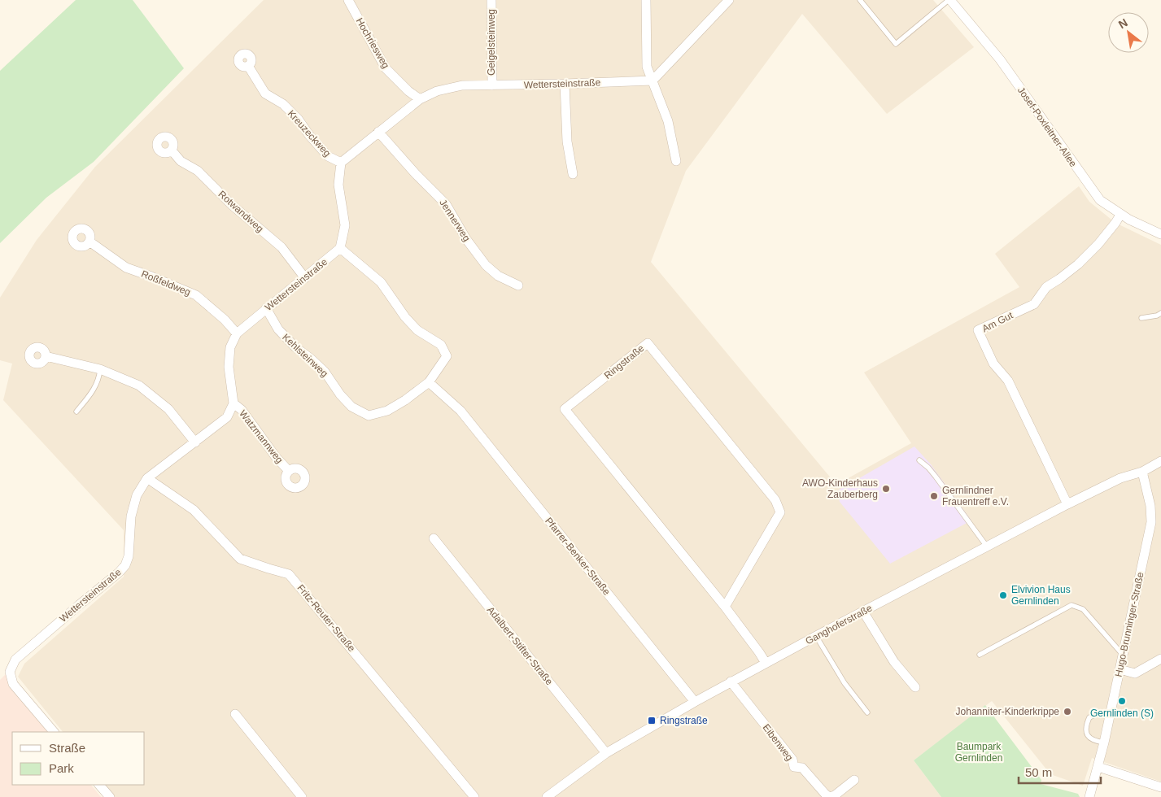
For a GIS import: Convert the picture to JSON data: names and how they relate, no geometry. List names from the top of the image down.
{
  "streets": {
    "street": [
      "Geigelsteinweg",
      "Hochriesweg",
      "Wettersteinstraße",
      "Josef-Poxleitner-Allee",
      "Kreuzeckweg",
      "Rotwandweg",
      "Jennerweg",
      "Roßfeldweg",
      "Am Gut",
      "Kehlsteinweg",
      "Ringstraße",
      "Watzmannweg",
      "Pfarrer-Benker-Straße",
      "Fritz-Reuter-Straße",
      "Ganghoferstraße",
      "Hugo-Brunninger-Straße",
      "Adalbert-Stifter-Straße",
      "Eibenweg"
    ]
  },
  "crossings": [
    ["Geigelsteinweg", "Wettersteinstraße"],
    ["Hochriesweg", "Wettersteinstraße"],
    ["Wettersteinstraße", "Kreuzeckweg"],
    ["Wettersteinstraße", "Rotwandweg"],
    ["Wettersteinstraße", "Jennerweg"],
    ["Wettersteinstraße", "Roßfeldweg"],
    ["Wettersteinstraße", "Kehlsteinweg"],
    ["Wettersteinstraße", "Watzmannweg"],
    ["Wettersteinstraße", "Fritz-Reuter-Straße"],
    ["Josef-Poxleitner-Allee", "Am Gut"],
    ["Am Gut", "Ganghoferstraße"],
    ["Kehlsteinweg", "Pfarrer-Benker-Straße"],
    ["Ringstraße", "Ganghoferstraße"],
    ["Pfarrer-Benker-Straße", "Ganghoferstraße"],
    ["Ganghoferstraße", "Hugo-Brunninger-Straße"],
    ["Ganghoferstraße", "Adalbert-Stifter-Straße"],
    ["Ganghoferstraße", "Eibenweg"]
  ],
  "parks": ["Baumpark Gernlinden"],
  "places": {
    "other": [
      "AWO-Kinderhaus Zauberberg",
      "Gernlindner Frauentreff e.V.",
      "Elvivion Haus Gernlinden",
      "Gernlinden (S)",
      "Johanniter-Kinderkrippe"
    ],
    "transit": ["Ringstraße"]
  },
  "legend": ["Straße", "Park"],
  "scale_bar": "50 m",
  "north": "top left"
}
